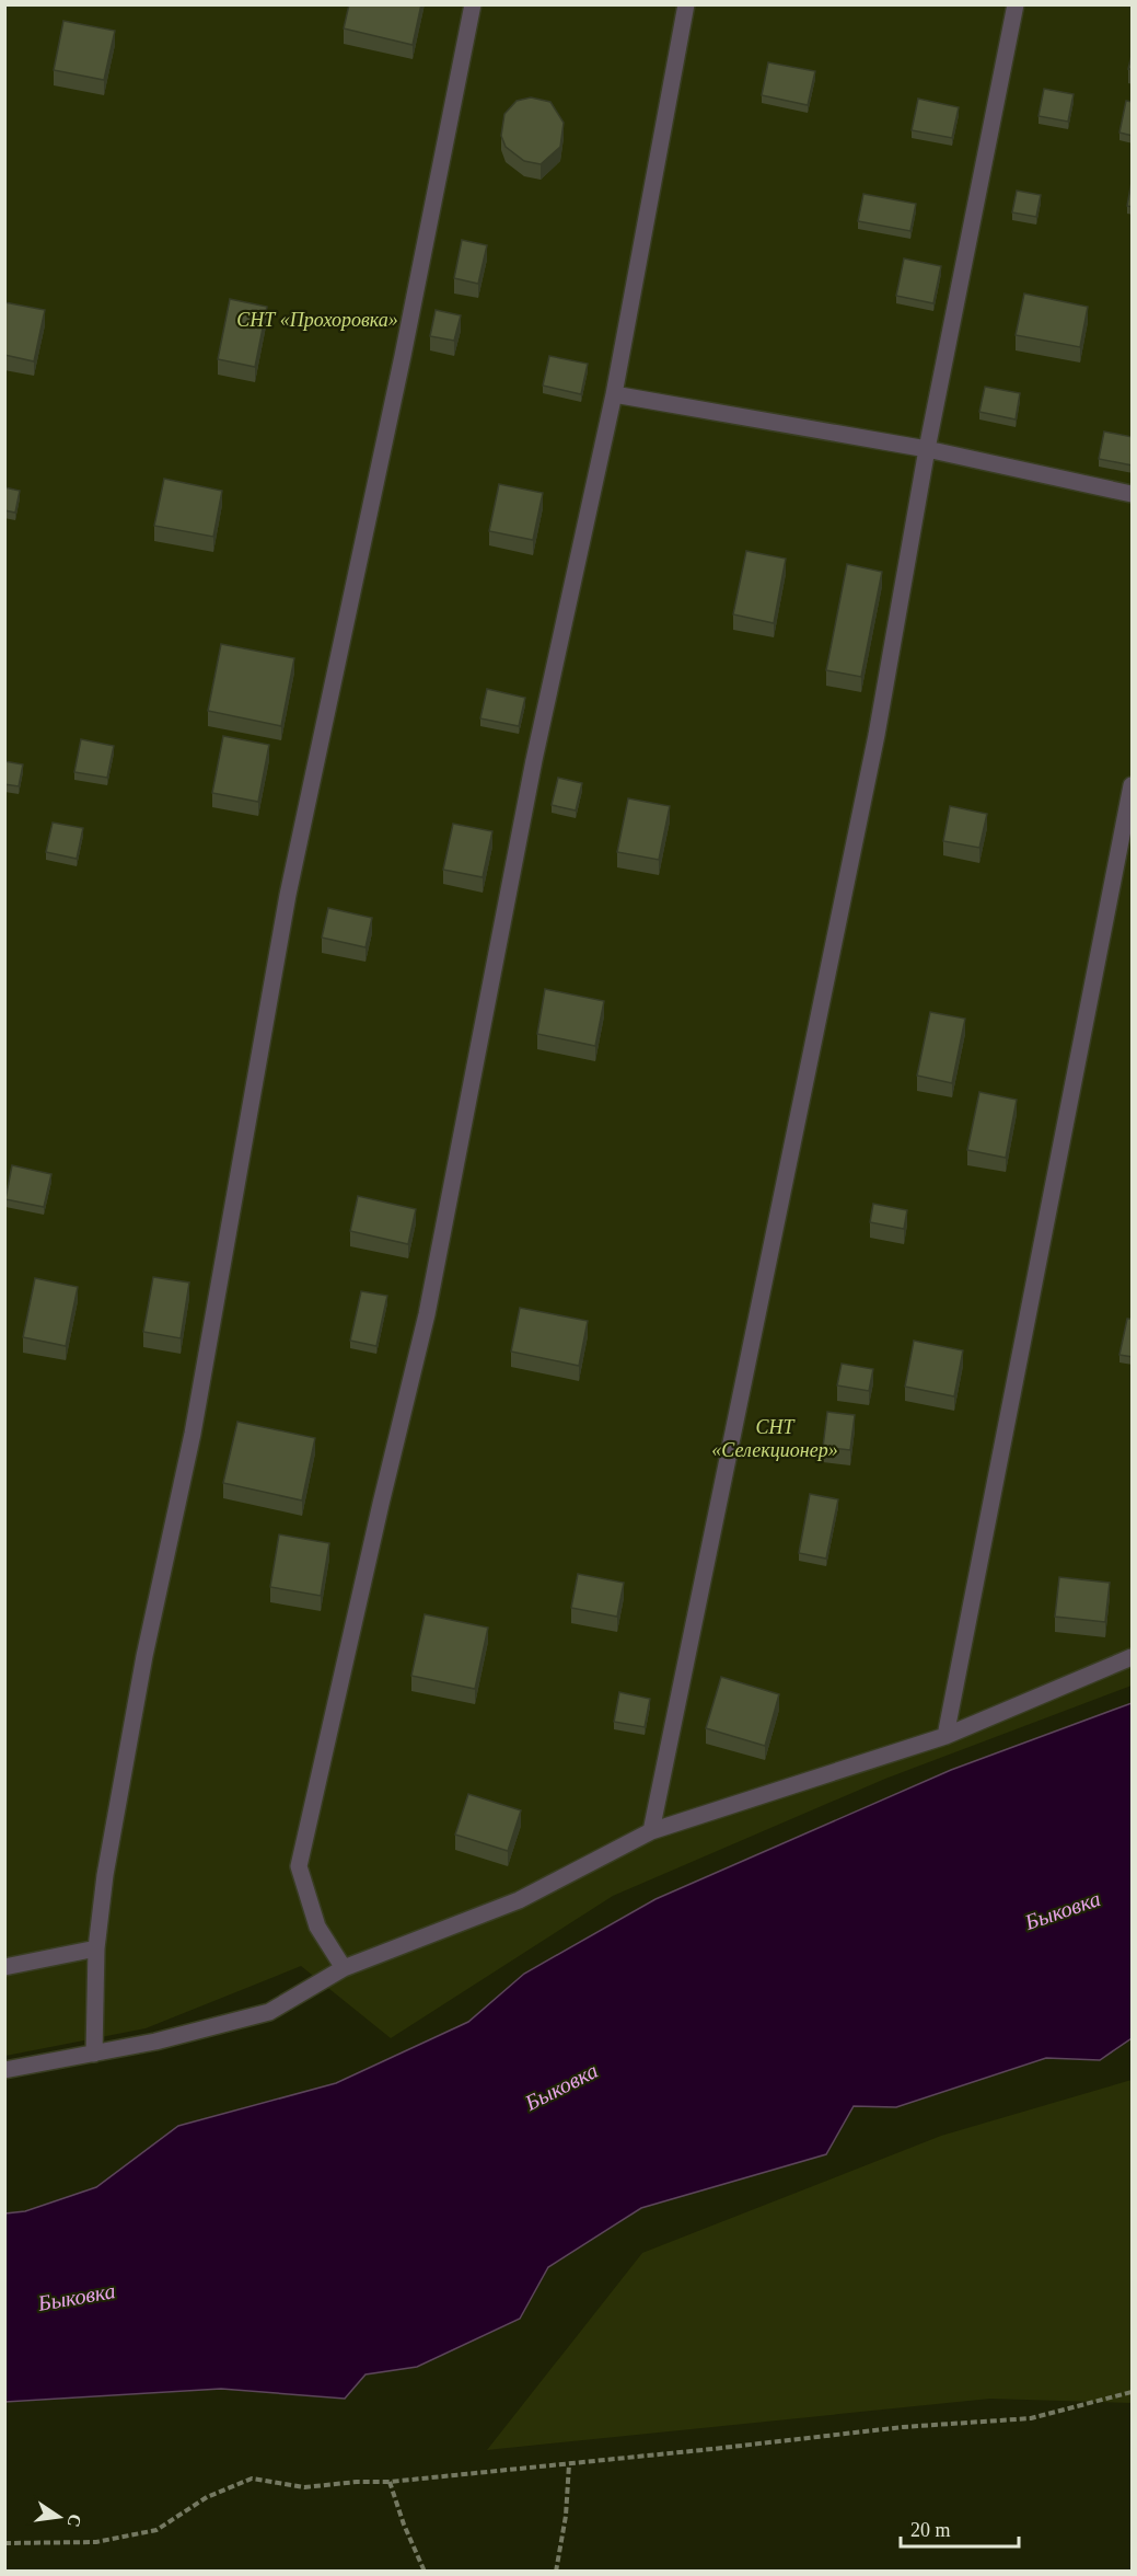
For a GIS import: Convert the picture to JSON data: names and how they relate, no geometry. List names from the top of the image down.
{
  "water": ["Быковка"],
  "parks": ["СНТ «Прохоровка»", "СНТ «Селекционер»"],
  "scale_bar": "20 m",
  "north": "right"
}
